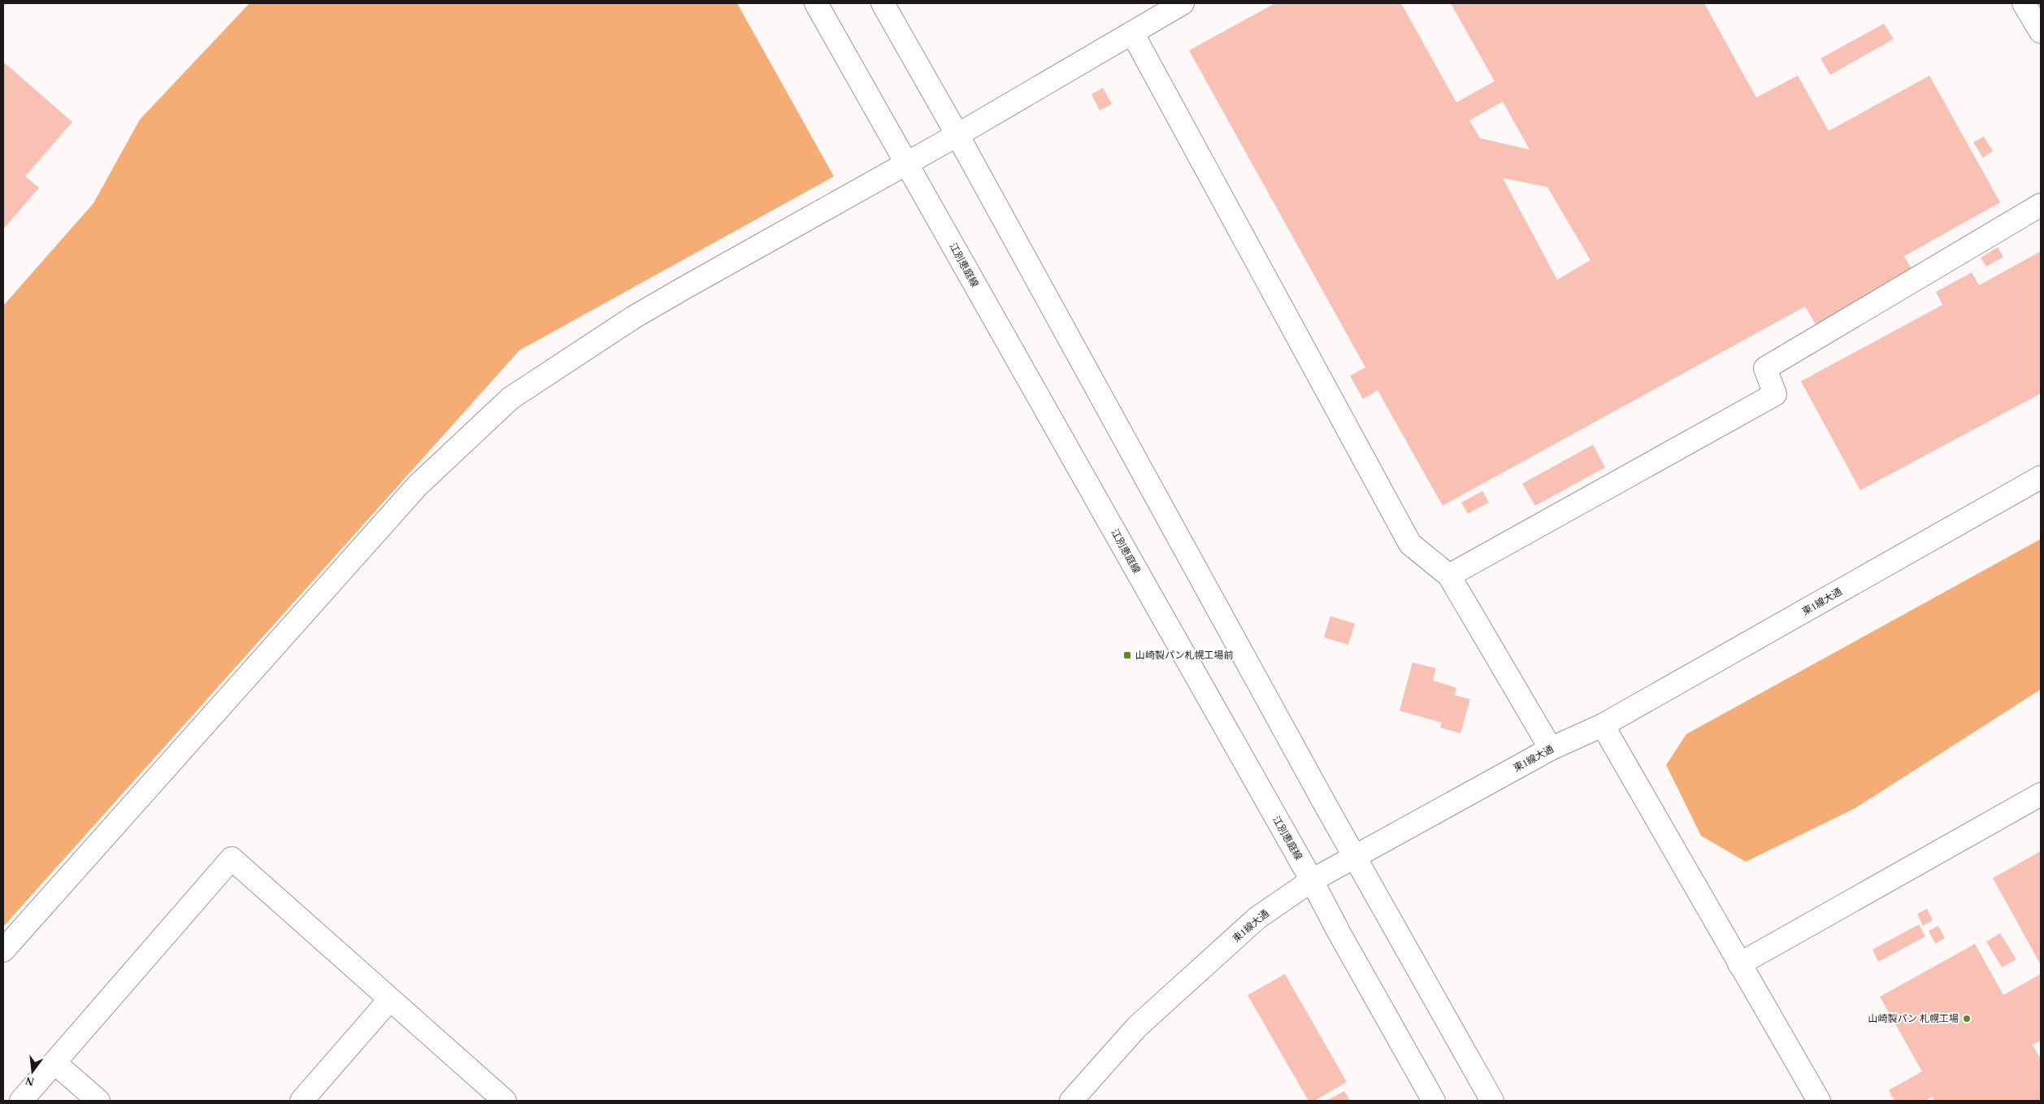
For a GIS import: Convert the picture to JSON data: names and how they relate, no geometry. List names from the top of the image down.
{
  "streets": {
    "main road": ["江別恵庭線", "東1線大通"]
  },
  "crossings": [
    ["江別恵庭線", "東1線大通"]
  ],
  "places": {
    "transit": ["山崎製パン札幌工場前"],
    "other": ["山崎製パン 札幌工場"]
  },
  "north": "bottom"
}
